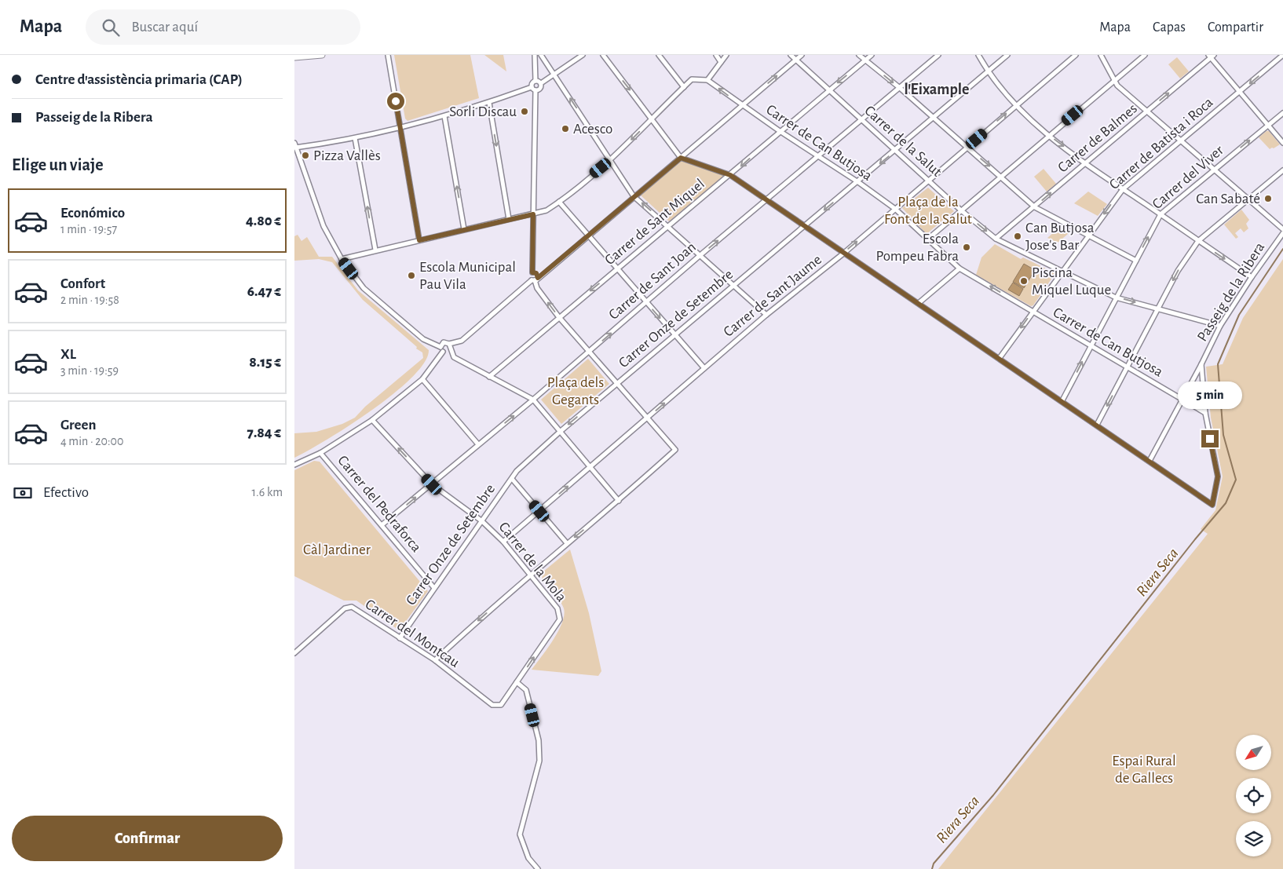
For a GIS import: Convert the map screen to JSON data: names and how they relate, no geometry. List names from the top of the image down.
{
  "streets": {
    "street": [
      "Carrer de Balmes",
      "Carrer de la Salut",
      "Carrer de Can Butjosa",
      "Carrer de Batista i Roca",
      "Carrer del Viver",
      "Carrer de Sant Miquel",
      "Carrer de Sant Joan",
      "Passeig de la Ribera",
      "Carrer de Sant Jaume",
      "Carrer Onze de Setembre",
      "Carrer del Pedraforca",
      "Carrer de la Mola",
      "Carrer del Montcau"
    ]
  },
  "crossings": [
    ["Carrer de Balmes", "Carrer de la Salut"],
    ["Carrer de la Salut", "Carrer de Batista i Roca"],
    ["Carrer de la Salut", "Carrer del Viver"],
    ["Carrer de la Salut", "Carrer de Sant Miquel"],
    ["Carrer de la Salut", "Carrer de Sant Joan"],
    ["Carrer de la Salut", "Passeig de la Ribera"],
    ["Carrer de la Salut", "Carrer de Sant Jaume"],
    ["Carrer de la Salut", "Carrer Onze de Setembre"],
    ["Carrer de Can Butjosa", "Carrer de Batista i Roca"],
    ["Carrer de Can Butjosa", "Carrer del Viver"],
    ["Carrer de Can Butjosa", "Carrer de Sant Miquel"],
    ["Carrer de Can Butjosa", "Carrer de Sant Joan"],
    ["Carrer de Can Butjosa", "Passeig de la Ribera"],
    ["Carrer de Can Butjosa", "Carrer de Sant Jaume"],
    ["Carrer de Can Butjosa", "Carrer Onze de Setembre"],
    ["Carrer de Sant Joan", "Carrer del Pedraforca"],
    ["Carrer de Sant Joan", "Carrer de la Mola"],
    ["Carrer de Sant Jaume", "Carrer de la Mola"],
    ["Carrer Onze de Setembre", "Carrer del Pedraforca"],
    ["Carrer Onze de Setembre", "Carrer de la Mola"],
    ["Carrer Onze de Setembre", "Carrer del Montcau"],
    ["Carrer de la Mola", "Carrer del Montcau"]
  ],
  "one_way": [
    "Carrer de Balmes",
    "Carrer de Batista i Roca",
    "Carrer del Viver",
    "Carrer de Sant Miquel",
    "Carrer de Sant Joan",
    "Carrer de Sant Jaume",
    "Carrer de la Mola"
  ],
  "districts": ["l'Eixample"],
  "water": ["Riera Seca"],
  "parks": [
    "Plaça de la Font de la Salut",
    "Plaça dels Gegants",
    "Càl Jardiner",
    "Espai Rural de Gallecs"
  ],
  "places": [
    "Sorli Discau",
    "Acesco",
    "Pizza Vallès",
    "Can Sabaté",
    "Can Butjosa Jose's Bar",
    "Escola Pompeu Fabra",
    "Escola Municipal Pau Vila",
    "Piscina Miquel Luque"
  ],
  "north": "bottom left",
  "page": {
    "header": "Mapa",
    "search": "Buscar aquí",
    "nav": ["Mapa", "Capas", "Compartir"],
    "banner": ["Centre d'assistència primaria (CAP)", "Passeig de la Ribera"],
    "heading": "Elige un viaje",
    "list": [
      {
        "name": "Económico",
        "note": "1 min · 19:57",
        "value": "4.80 €"
      },
      {
        "name": "Confort",
        "note": "2 min · 19:58",
        "value": "6.47 €"
      },
      {
        "name": "XL",
        "note": "3 min · 19:59",
        "value": "8.15 €"
      },
      {
        "name": "Green",
        "note": "4 min · 20:00",
        "value": "7.84 €"
      }
    ],
    "bubble": "5 min",
    "pay": ["Efectivo", "1.6 km"],
    "buttons": "Confirmar"
  }
}
